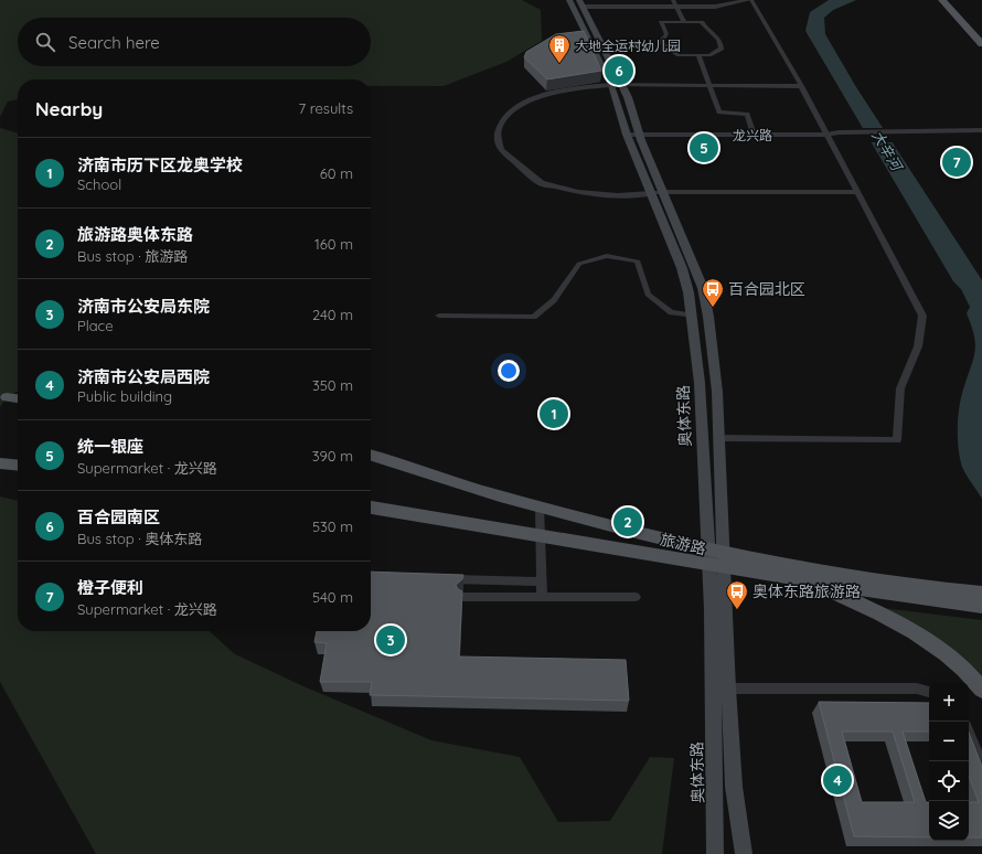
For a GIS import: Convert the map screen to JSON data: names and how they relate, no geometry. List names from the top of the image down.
{
  "streets": {
    "main road": ["奥体东路", "旅游路"],
    "street": ["龙兴路"]
  },
  "crossings": [
    ["龙兴路", "奥体东路"]
  ],
  "water": ["大辛河"],
  "places": {
    "building": ["大地全运村幼儿园"],
    "bus stop": ["百合园北区", "奥体东路旅游路"]
  },
  "page": {
    "search": "Search here",
    "pins": [
      "6",
      "5",
      "7",
      "1",
      "2",
      "3",
      "4"
    ],
    "heading": ["Nearby", "7 results"],
    "list": [
      {
        "mark": "1",
        "name": "济南市历下区龙奥学校",
        "note": "School",
        "value": "60 m"
      },
      {
        "mark": "2",
        "name": "旅游路奥体东路",
        "note": "Bus stop · 旅游路",
        "value": "160 m"
      },
      {
        "mark": "3",
        "name": "济南市公安局东院",
        "note": "Place",
        "value": "240 m"
      },
      {
        "mark": "4",
        "name": "济南市公安局西院",
        "note": "Public building",
        "value": "350 m"
      },
      {
        "mark": "5",
        "name": "统一银座",
        "note": "Supermarket · 龙兴路",
        "value": "390 m"
      },
      {
        "mark": "6",
        "name": "百合园南区",
        "note": "Bus stop · 奥体东路",
        "value": "530 m"
      },
      {
        "mark": "7",
        "name": "橙子便利",
        "note": "Supermarket · 龙兴路",
        "value": "540 m"
      }
    ],
    "map_buttons": ["+", "−"]
  }
}
